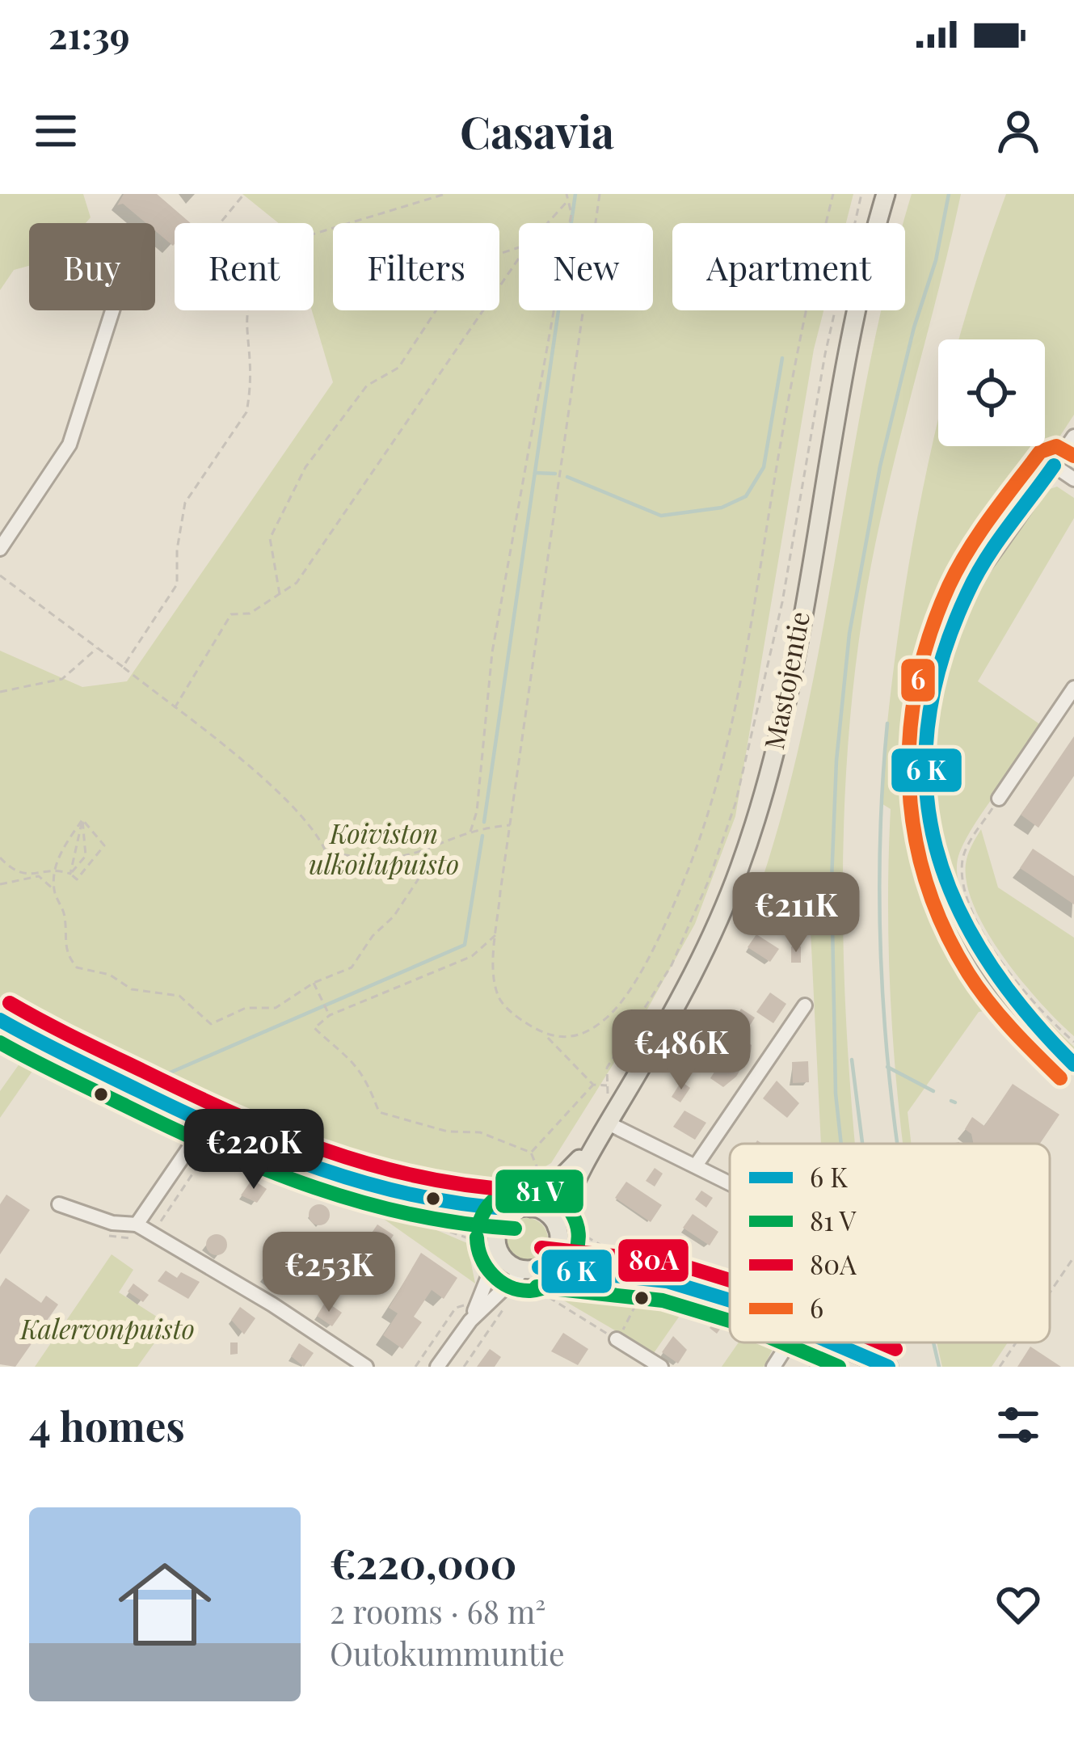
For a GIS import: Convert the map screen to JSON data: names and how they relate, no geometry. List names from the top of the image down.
{
  "streets": {
    "main road": ["Mastojentie"]
  },
  "parks": ["Koiviston ulkoilupuisto", "Kalervonpuisto"],
  "lines": ["transit line 6", "transit line 80A"],
  "legend": [
    "6 K",
    "81 V",
    "80A",
    "6"
  ],
  "page": {
    "status": "21:39",
    "header": "Casavia",
    "chip": [
      "Buy",
      "Rent",
      "Filters",
      "New",
      "Apartment"
    ],
    "price": [
      "€211K",
      "€486K",
      "€220K",
      "€253K"
    ],
    "heading": "4 homes",
    "list": [
      {
        "name": "€220,000",
        "note": "2 rooms · 68 m² · Outokummuntie"
      }
    ]
  }
}
